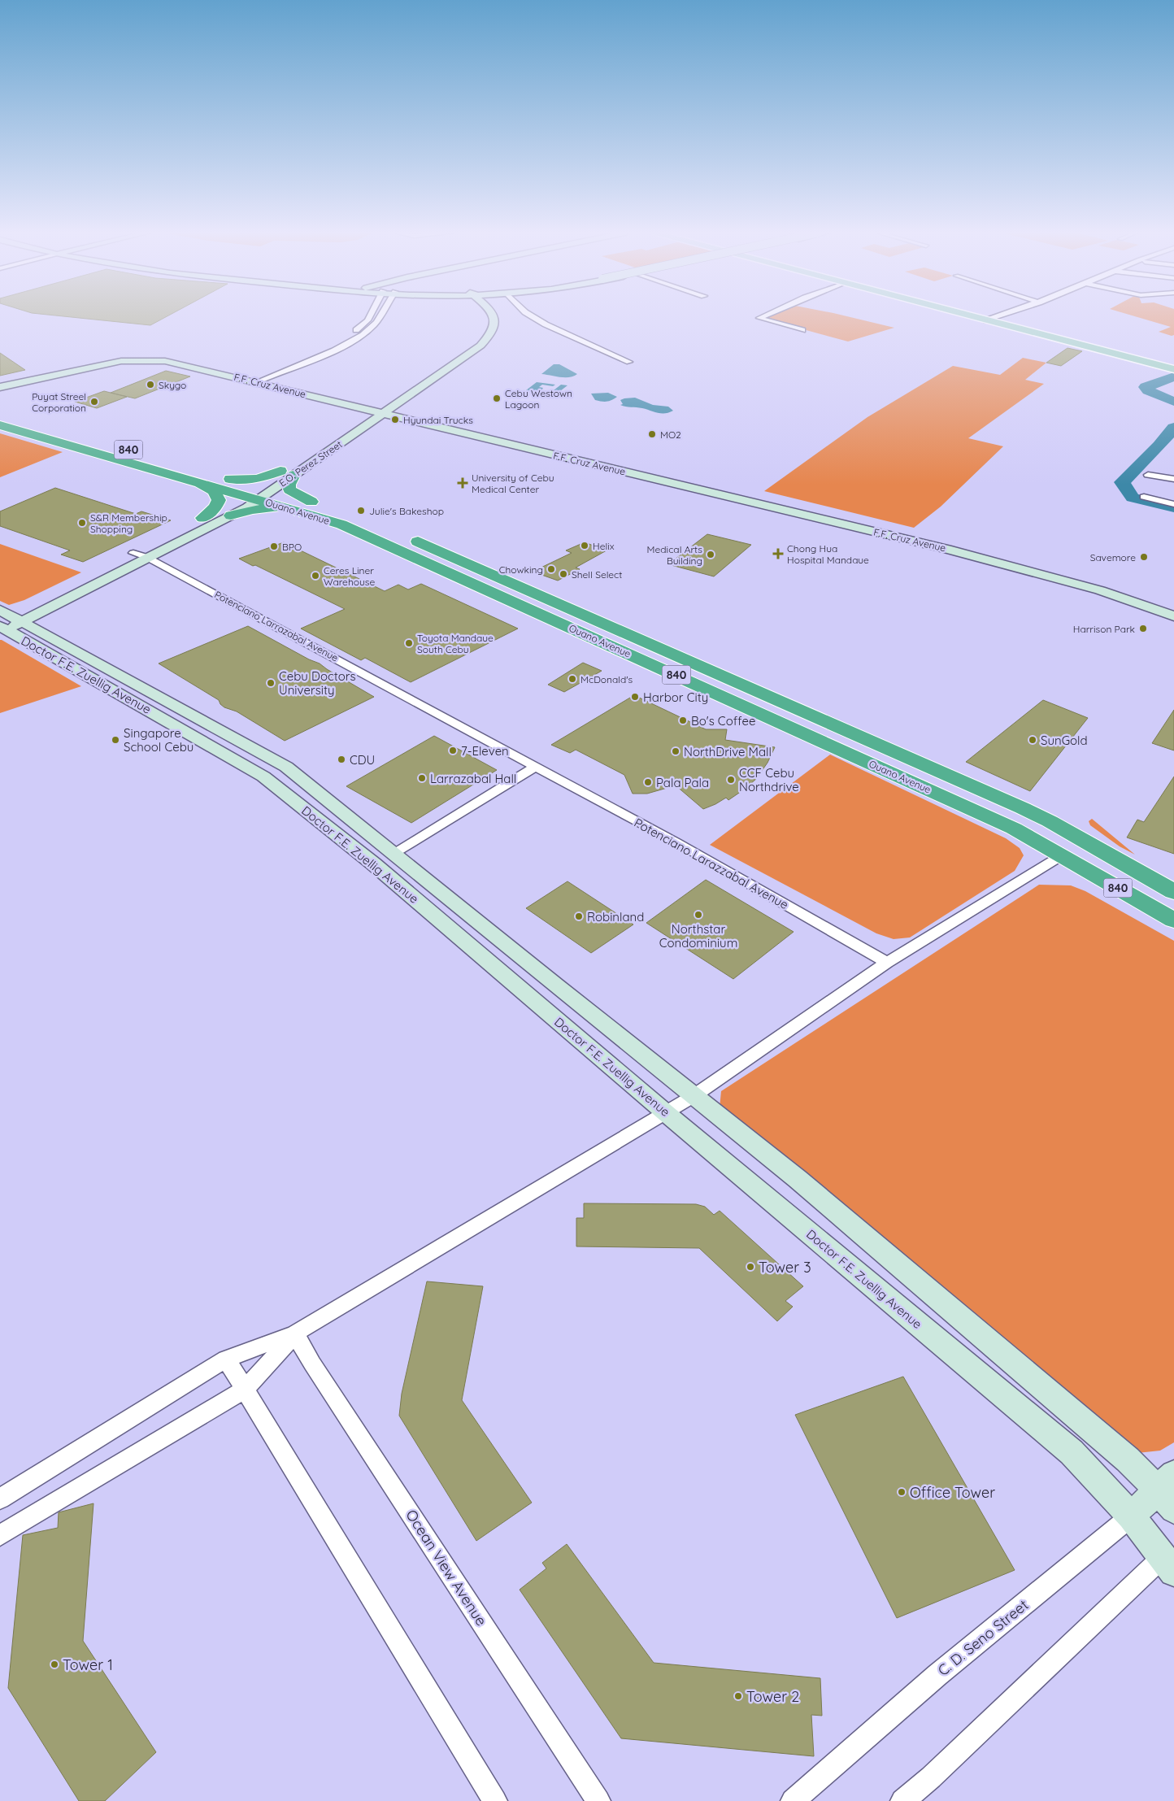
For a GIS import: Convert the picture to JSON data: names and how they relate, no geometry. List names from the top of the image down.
{
  "streets": {
    "highway": ["840", "Ouano Avenue"],
    "street": [
      "F.F. Cruz Avenue",
      "E.O. Perez Street",
      "Potenciano Larrazabal Avenue",
      "Doctor F.E. Zuellig Avenue",
      "Potenciano Larazzabal Avenue",
      "Ocean View Avenue",
      "C. D. Seno Street"
    ]
  },
  "crossings": [
    ["F.F. Cruz Avenue", "E.O. Perez Street"],
    ["E.O. Perez Street", "Ouano Avenue"],
    ["E.O. Perez Street", "Potenciano Larrazabal Avenue"],
    ["E.O. Perez Street", "Doctor F.E. Zuellig Avenue"],
    ["Potenciano Larrazabal Avenue", "Potenciano Larazzabal Avenue"],
    ["Doctor F.E. Zuellig Avenue", "C. D. Seno Street"]
  ],
  "places": {
    "other": [
      "Skygo",
      "Cebu Westown Lagoon",
      "Puyat Streel Corporation",
      "Hyundai Trucks",
      "MO2",
      "Julie's Bakeshop",
      "S&R Membership Shopping",
      "Helix",
      "BPO",
      "Medical Arts Building",
      "Savemore",
      "Chowking",
      "Shell Select",
      "Ceres Liner Warehouse",
      "Harrison Park",
      "Toyota Mandaue South Cebu",
      "McDonald's",
      "Cebu Doctors University",
      "Harbor City",
      "Bo's Coffee",
      "Singapore School Cebu",
      "SunGold",
      "7-Eleven",
      "NorthDrive Mall",
      "CDU",
      "Larrazabal Hall",
      "CCF Cebu Northdrive",
      "Pala Pala",
      "Northstar Condominium",
      "Robinland",
      "Tower 3",
      "Office Tower",
      "Tower 1",
      "Tower 2"
    ],
    "health": ["University of Cebu Medical Center", "Chong Hua Hospital Mandaue"]
  }
}
